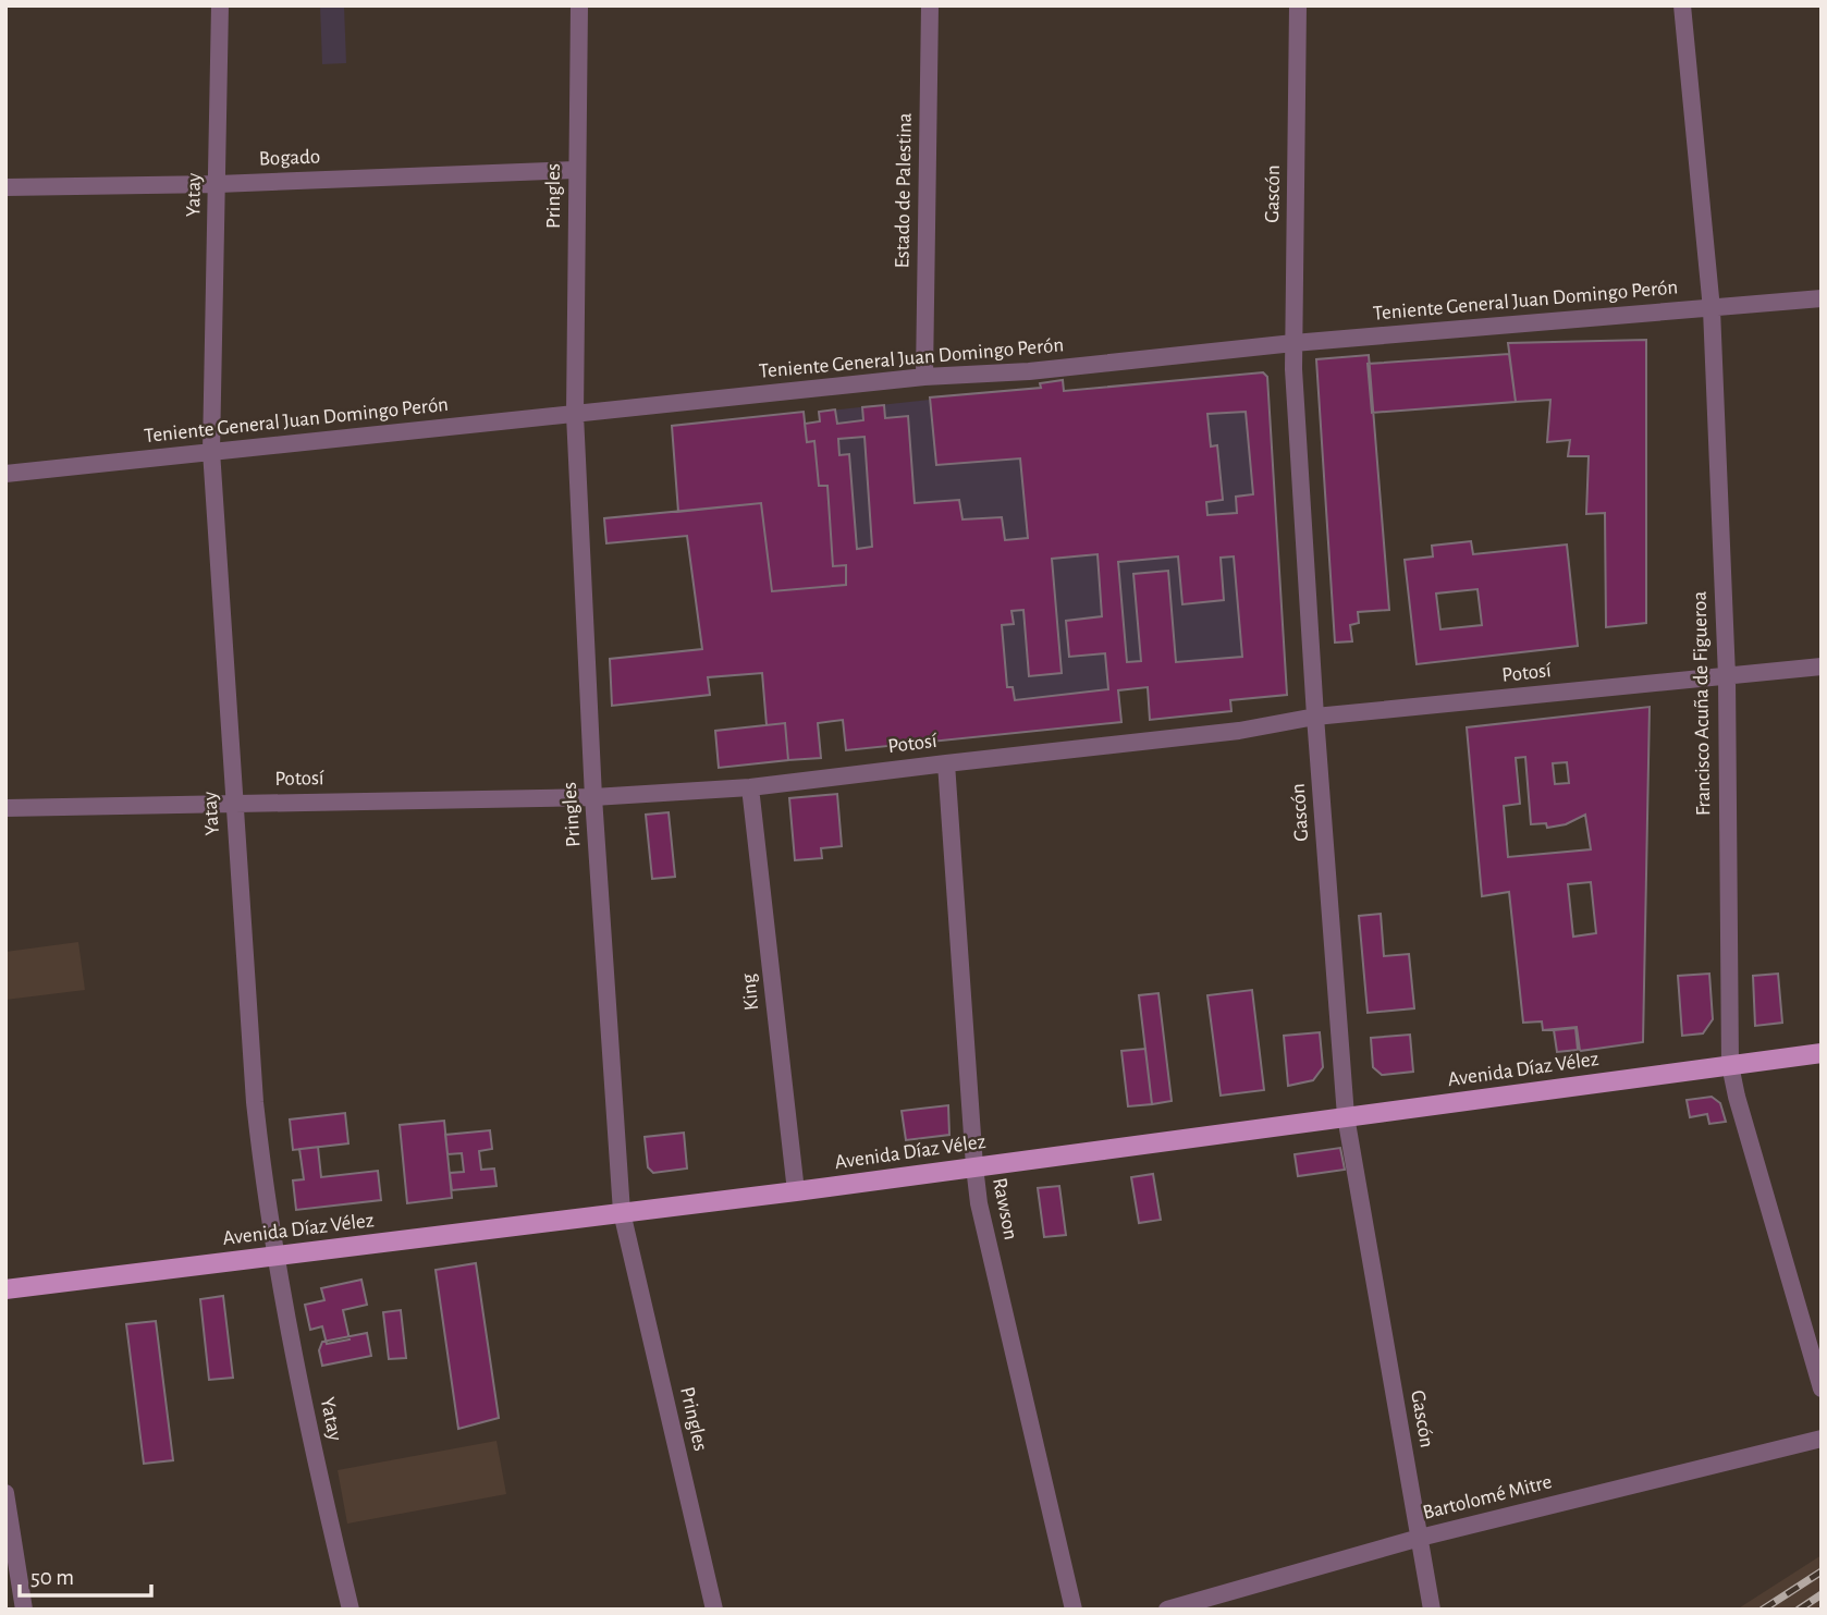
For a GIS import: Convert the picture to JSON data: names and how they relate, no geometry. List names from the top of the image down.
{
  "streets": {
    "main road": ["Avenida Díaz Vélez"],
    "street": [
      "Bogado",
      "Estado de Palestina",
      "Gascón",
      "Yatay",
      "Pringles",
      "Teniente General Juan Domingo Perón",
      "Potosí",
      "Francisco Acuña de Figueroa",
      "King",
      "Rawson",
      "Bartolomé Mitre"
    ]
  },
  "crossings": [
    ["Bogado", "Yatay"],
    ["Bogado", "Pringles"],
    ["Estado de Palestina", "Teniente General Juan Domingo Perón"],
    ["Gascón", "Teniente General Juan Domingo Perón"],
    ["Gascón", "Potosí"],
    ["Gascón", "Avenida Díaz Vélez"],
    ["Gascón", "Bartolomé Mitre"],
    ["Yatay", "Teniente General Juan Domingo Perón"],
    ["Yatay", "Potosí"],
    ["Yatay", "Avenida Díaz Vélez"],
    ["Pringles", "Teniente General Juan Domingo Perón"],
    ["Pringles", "Potosí"],
    ["Pringles", "Avenida Díaz Vélez"],
    ["Teniente General Juan Domingo Perón", "Francisco Acuña de Figueroa"],
    ["Potosí", "Francisco Acuña de Figueroa"],
    ["Potosí", "King"],
    ["Potosí", "Rawson"],
    ["Francisco Acuña de Figueroa", "Avenida Díaz Vélez"],
    ["King", "Avenida Díaz Vélez"],
    ["Avenida Díaz Vélez", "Rawson"]
  ],
  "scale_bar": "50 m"
}
